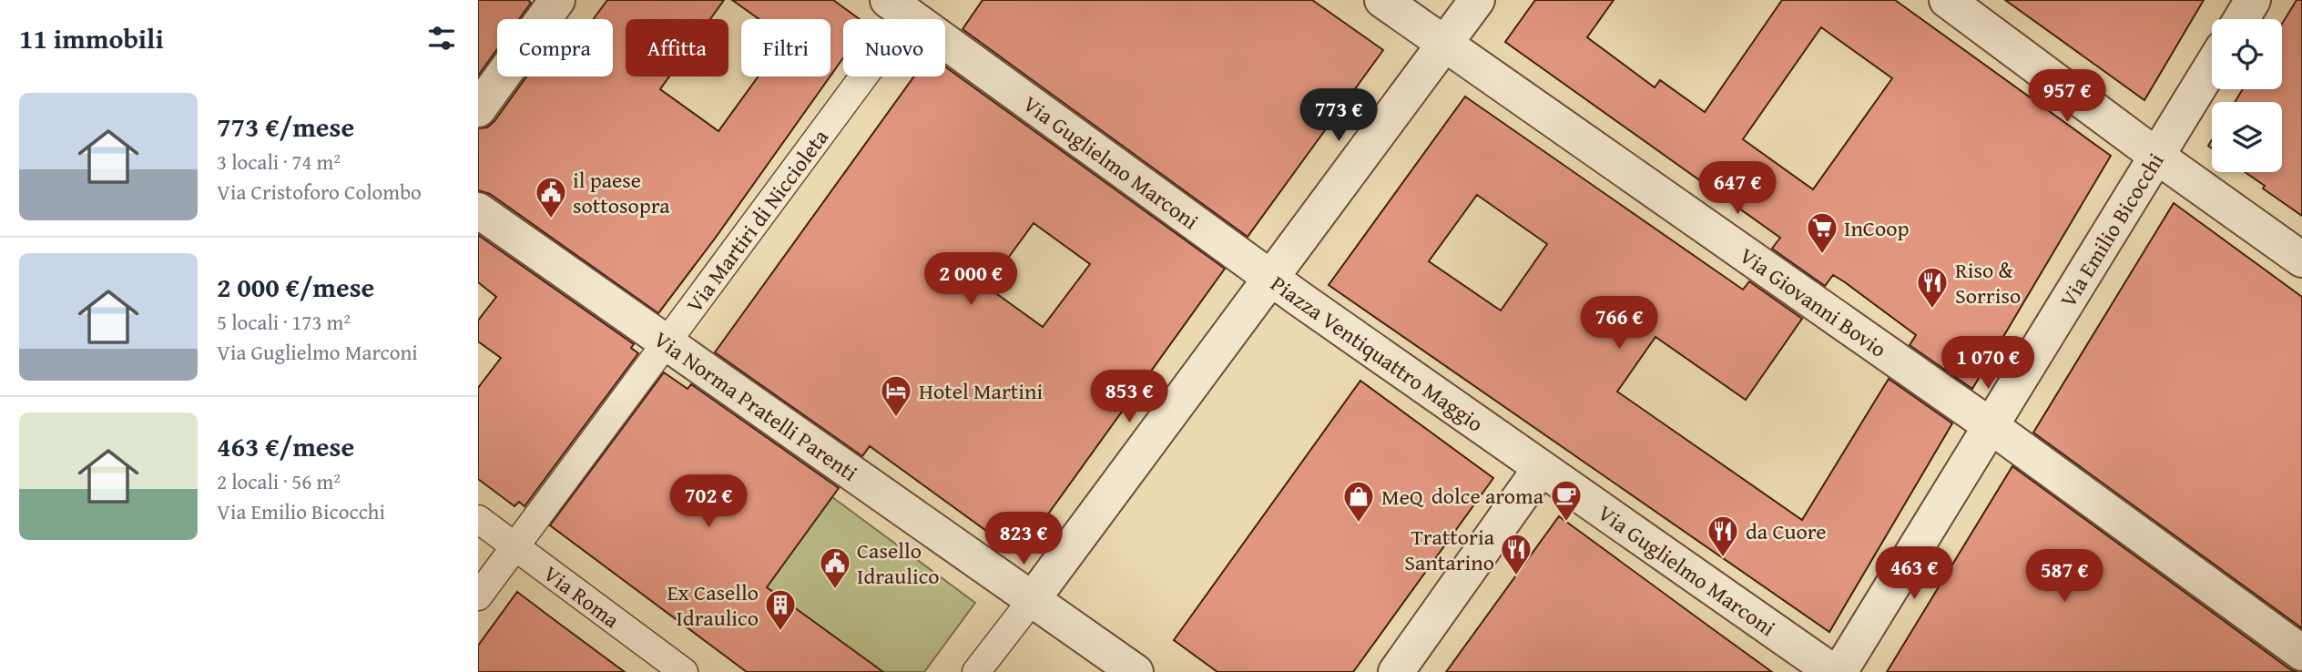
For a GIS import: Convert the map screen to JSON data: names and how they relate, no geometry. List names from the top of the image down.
{
  "streets": {
    "street": [
      "Via Guglielmo Marconi",
      "Via Martiri di Niccioleta",
      "Via Emilio Bicocchi",
      "Via Giovanni Bovio",
      "Piazza Ventiquattro Maggio",
      "Via Norma Pratelli Parenti",
      "Via Roma"
    ]
  },
  "crossings": [
    ["Via Guglielmo Marconi", "Via Martiri di Niccioleta"],
    ["Via Guglielmo Marconi", "Piazza Ventiquattro Maggio"],
    ["Via Martiri di Niccioleta", "Via Norma Pratelli Parenti"],
    ["Via Martiri di Niccioleta", "Via Roma"],
    ["Via Emilio Bicocchi", "Via Giovanni Bovio"],
    ["Piazza Ventiquattro Maggio", "Via Norma Pratelli Parenti"]
  ],
  "places": {
    "public building": ["il paese sottosopra", "Casello Idraulico"],
    "supermarket": ["InCoop"],
    "restaurant": ["Riso & Sorriso", "da Cuore", "Trattoria Santarino"],
    "hotel": ["Hotel Martini"],
    "cafe": ["dolce aroma"],
    "shop": ["MeQ"],
    "building": ["Ex Casello Idraulico"]
  },
  "page": {
    "heading": "11 immobili",
    "chip": [
      "Compra",
      "Affitta",
      "Filtri",
      "Nuovo"
    ],
    "price": [
      "957 €",
      "773 €",
      "647 €",
      "2 000 €",
      "766 €",
      "1 070 €",
      "853 €",
      "702 €",
      "823 €",
      "463 €",
      "587 €"
    ],
    "list": [
      {
        "name": "773 €/mese",
        "note": "3 locali · 74 m² · Via Cristoforo Colombo"
      },
      {
        "name": "2 000 €/mese",
        "note": "5 locali · 173 m² · Via Guglielmo Marconi"
      },
      {
        "name": "463 €/mese",
        "note": "2 locali · 56 m² · Via Emilio Bicocchi"
      }
    ]
  }
}
